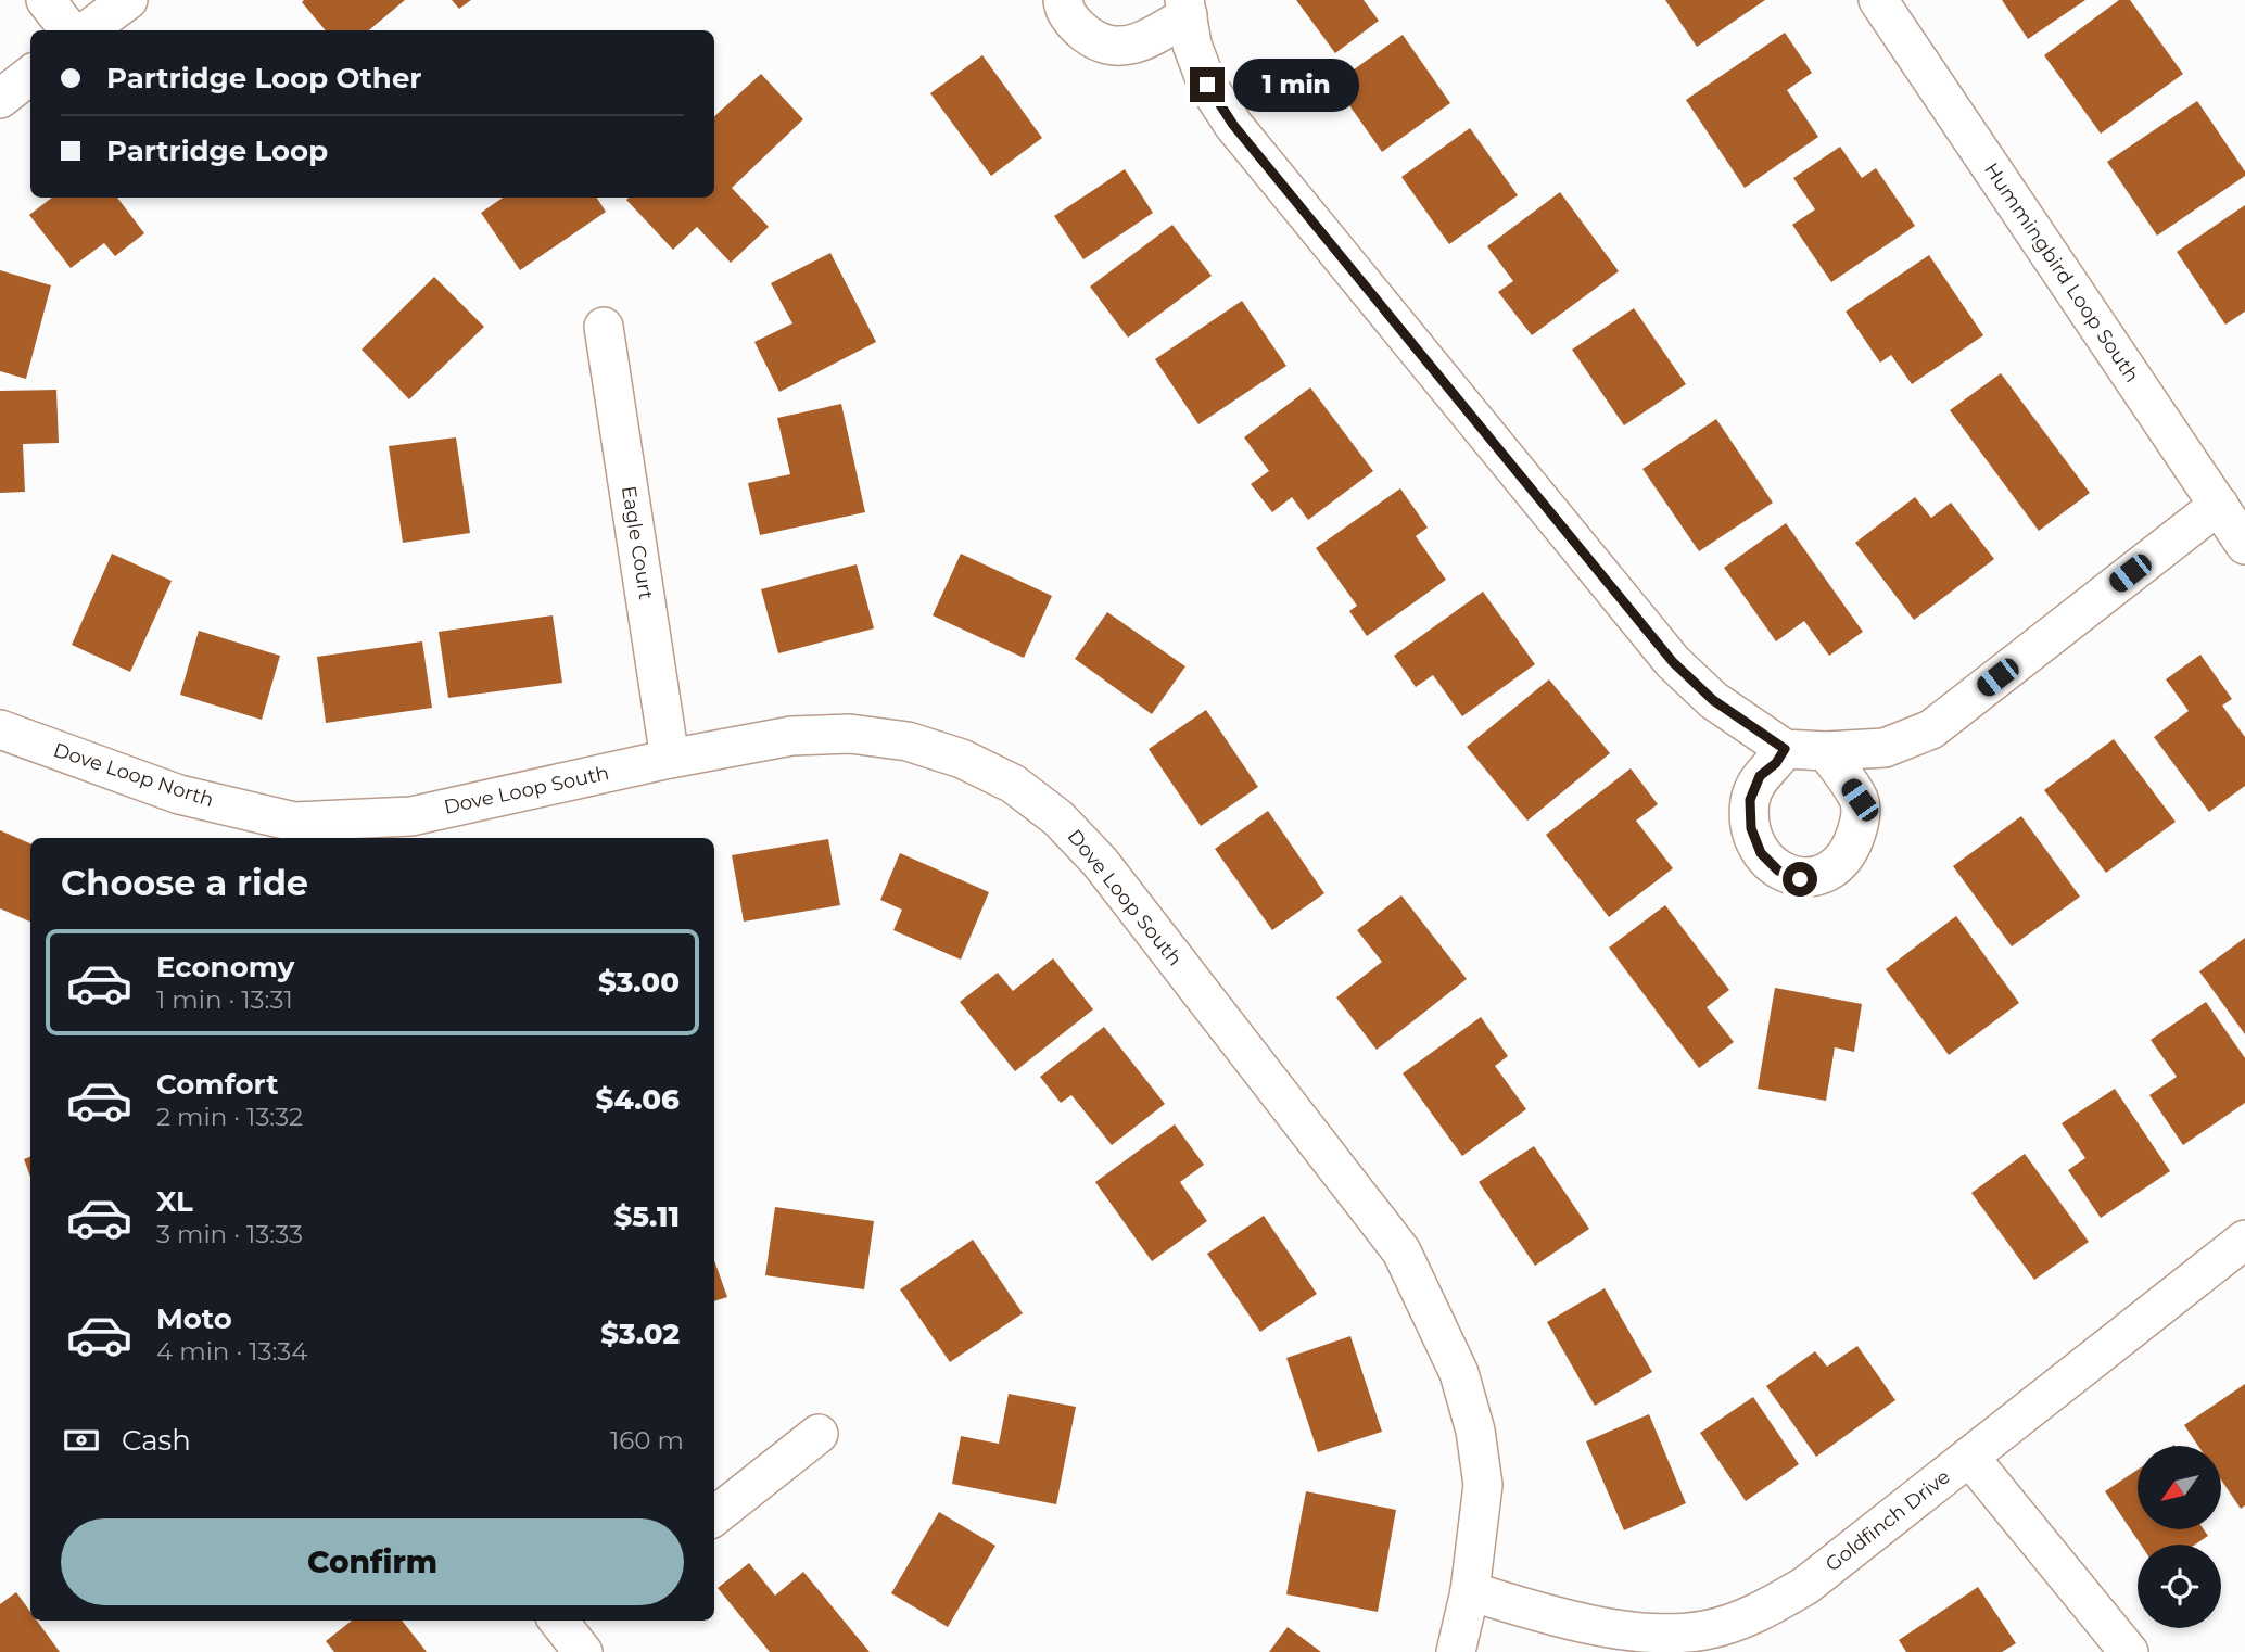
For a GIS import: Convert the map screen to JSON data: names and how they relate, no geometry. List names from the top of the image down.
{
  "streets": {
    "street": [
      "Hummingbird Loop South",
      "Eagle Court",
      "Dove Loop North",
      "Dove Loop South",
      "Goldfinch Drive"
    ]
  },
  "crossings": [
    ["Eagle Court", "Dove Loop South"],
    ["Dove Loop North", "Dove Loop South"],
    ["Dove Loop South", "Goldfinch Drive"]
  ],
  "north": "bottom left",
  "page": {
    "banner": ["Partridge Loop Other", "Partridge Loop"],
    "bubble": "1 min",
    "heading": "Choose a ride",
    "list": [
      {
        "name": "Economy",
        "note": "1 min · 13:31",
        "value": "$3.00"
      },
      {
        "name": "Comfort",
        "note": "2 min · 13:32",
        "value": "$4.06"
      },
      {
        "name": "XL",
        "note": "3 min · 13:33",
        "value": "$5.11"
      },
      {
        "name": "Moto",
        "note": "4 min · 13:34",
        "value": "$3.02"
      }
    ],
    "pay": ["Cash", "160 m"],
    "buttons": "Confirm"
  }
}
